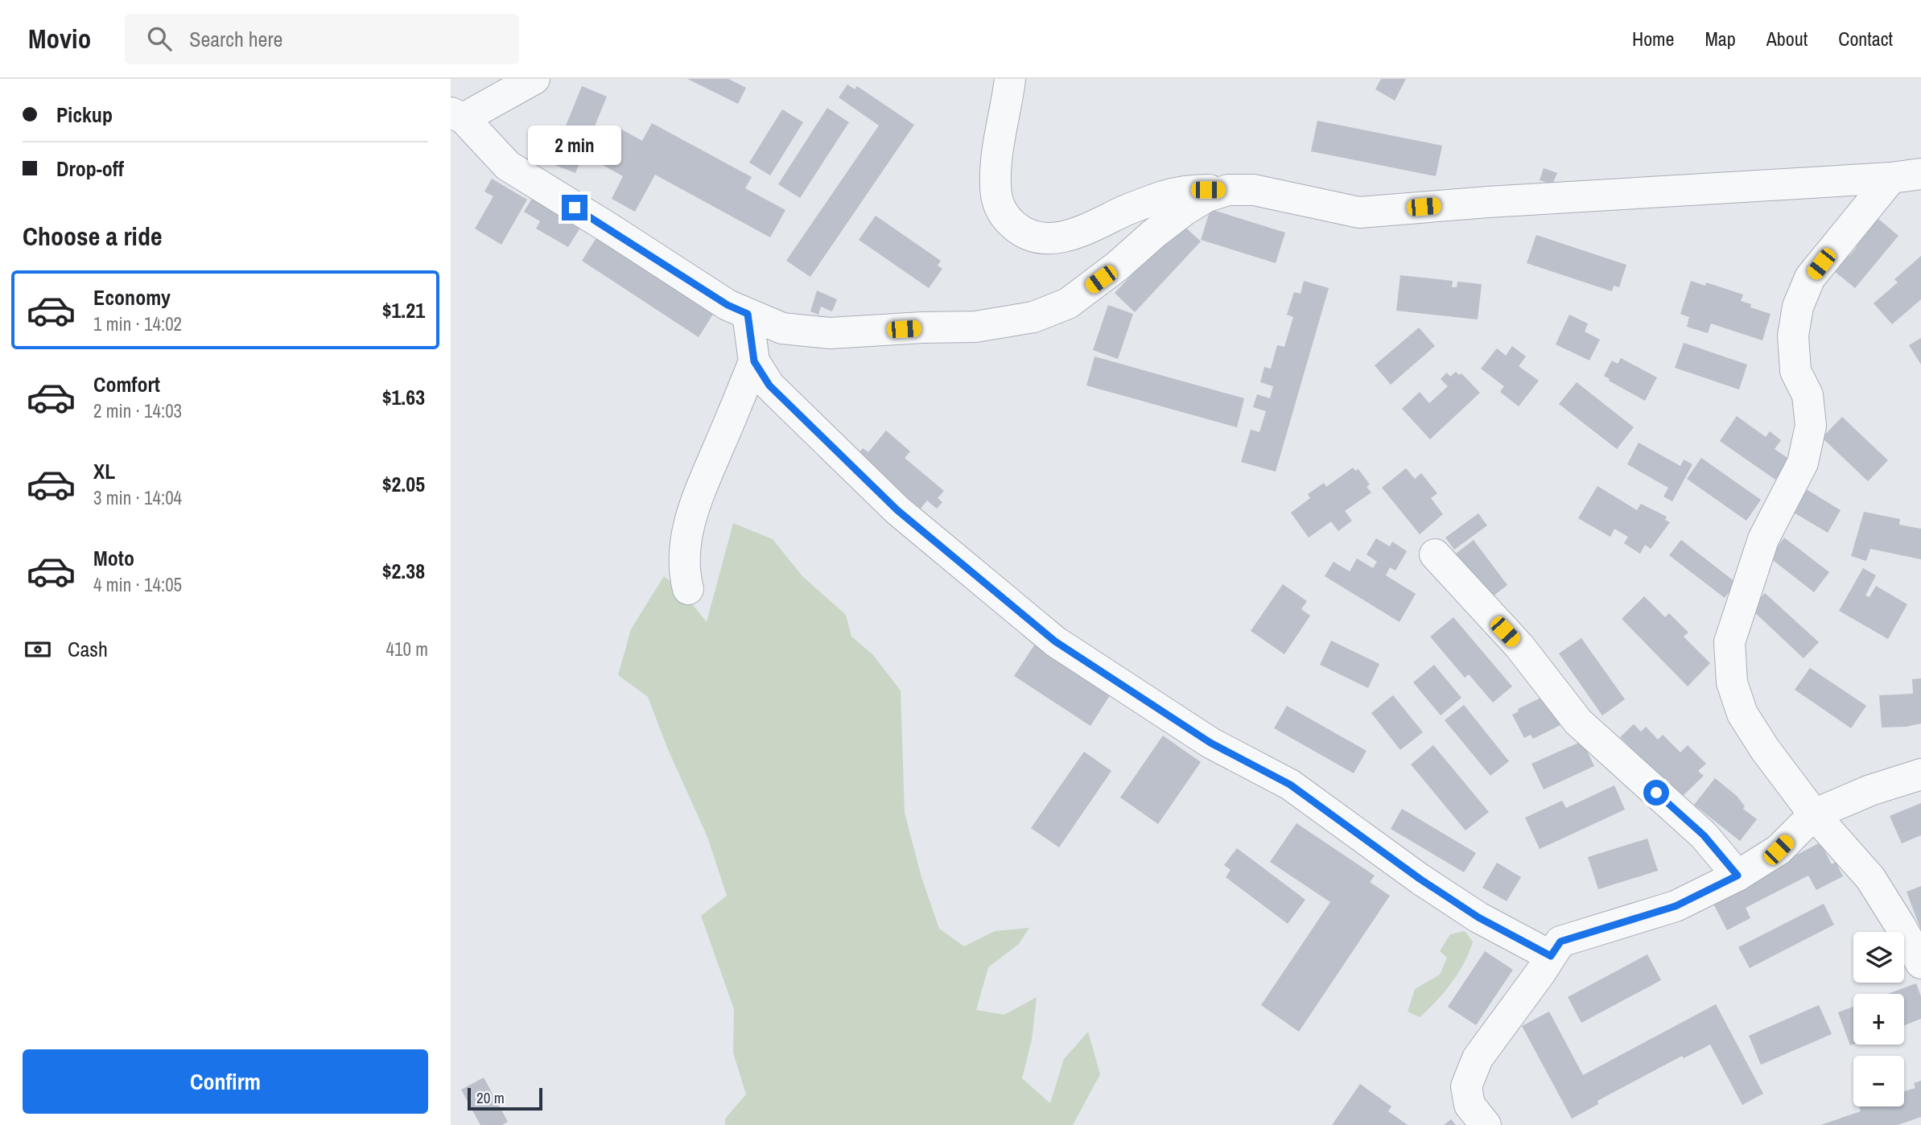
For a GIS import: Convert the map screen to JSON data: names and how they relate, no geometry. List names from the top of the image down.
{
  "scale_bar": "20 m",
  "page": {
    "header": "Movio",
    "search": "Search here",
    "nav": [
      "Home",
      "Map",
      "About",
      "Contact"
    ],
    "banner": ["Pickup", "Drop-off"],
    "bubble": "2 min",
    "heading": "Choose a ride",
    "list": [
      {
        "name": "Economy",
        "note": "1 min · 14:02",
        "value": "$1.21"
      },
      {
        "name": "Comfort",
        "note": "2 min · 14:03",
        "value": "$1.63"
      },
      {
        "name": "XL",
        "note": "3 min · 14:04",
        "value": "$2.05"
      },
      {
        "name": "Moto",
        "note": "4 min · 14:05",
        "value": "$2.38"
      }
    ],
    "pay": ["Cash", "410 m"],
    "map_buttons": ["+", "−"],
    "buttons": "Confirm",
    "scale": "20 m"
  }
}
